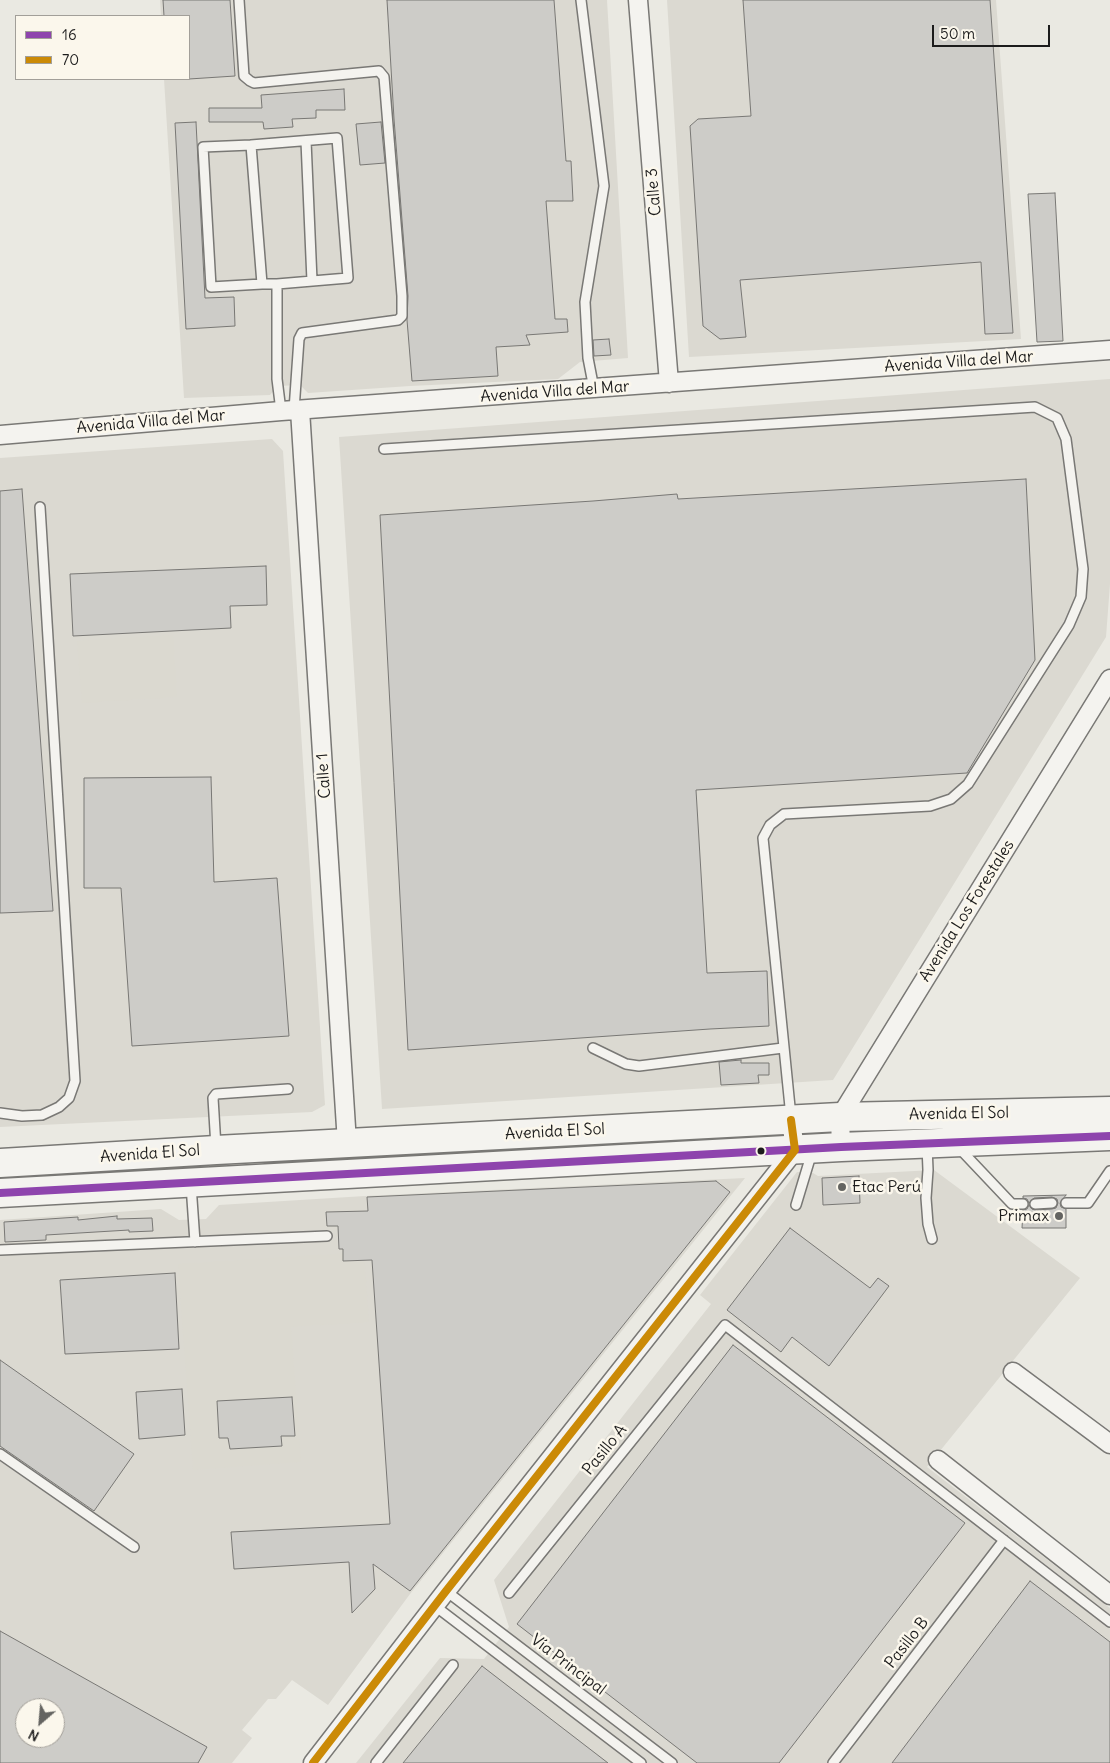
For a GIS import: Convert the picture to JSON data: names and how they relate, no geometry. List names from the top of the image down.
{
  "streets": {
    "main road": ["Avenida El Sol"],
    "street": [
      "Calle 3",
      "Avenida Villa del Mar",
      "Calle 1",
      "Avenida Los Forestales"
    ],
    "lane": ["Pasillo A", "Pasillo B", "Vía Principal"]
  },
  "crossings": [
    ["Calle 3", "Avenida Villa del Mar"],
    ["Avenida Villa del Mar", "Calle 1"],
    ["Calle 1", "Avenida El Sol"],
    ["Avenida Los Forestales", "Avenida El Sol"],
    ["Pasillo A", "Pasillo B"]
  ],
  "places": ["Etac Perú", "Primax"],
  "lines": ["transit line 70", "transit line 16"],
  "legend": ["16", "70"],
  "scale_bar": "50 m",
  "north": "bottom left"
}
